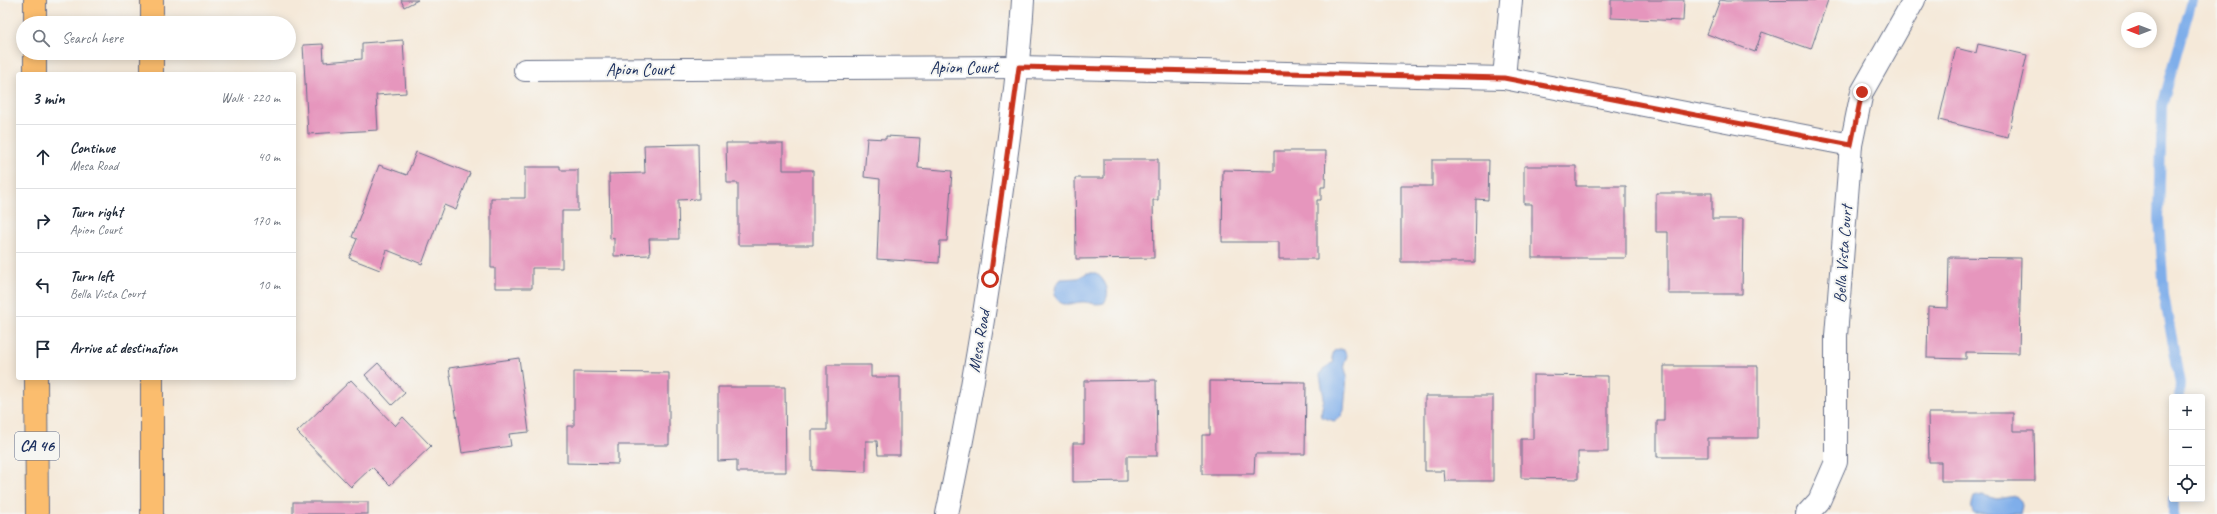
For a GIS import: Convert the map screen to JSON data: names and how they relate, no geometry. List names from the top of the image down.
{
  "streets": {
    "highway": ["CA 46"],
    "street": ["Apion Court", "Bella Vista Court", "Mesa Road"]
  },
  "crossings": [
    ["Apion Court", "Bella Vista Court"],
    ["Apion Court", "Mesa Road"]
  ],
  "north": "left",
  "page": {
    "search": "Search here",
    "heading": ["3 min", "Walk · 220 m"],
    "list": [
      ["Continue", "Mesa Road", "40 m"],
      ["Turn right", "Apion Court", "170 m"],
      ["Turn left", "Bella Vista Court", "10 m"],
      "Arrive at destination"
    ],
    "map_buttons": ["+", "−"]
  }
}
